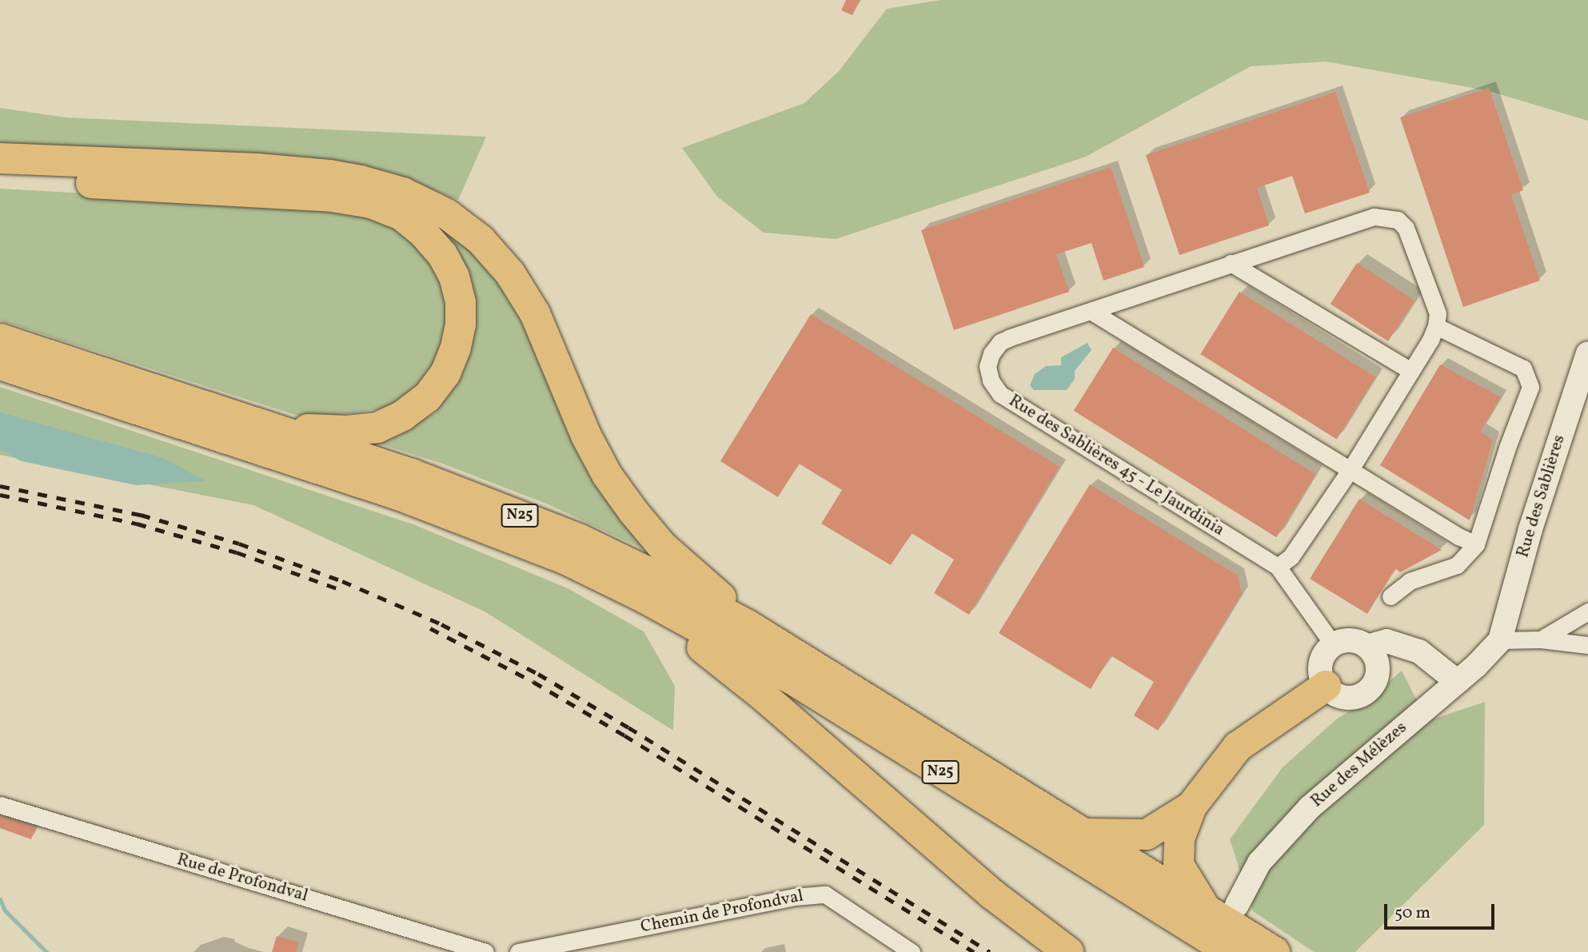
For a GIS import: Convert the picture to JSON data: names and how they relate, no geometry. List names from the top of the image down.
{
  "streets": {
    "highway": ["N25"],
    "street": [
      "Rue des Sablières 45 - Le Jaurdinia",
      "Rue des Sablières",
      "Rue des Mélèzes",
      "Rue de Profondval",
      "Chemin de Profondval"
    ]
  },
  "crossings": [
    ["Rue des Sablières", "Rue des Mélèzes"]
  ],
  "scale_bar": "50 m"
}
